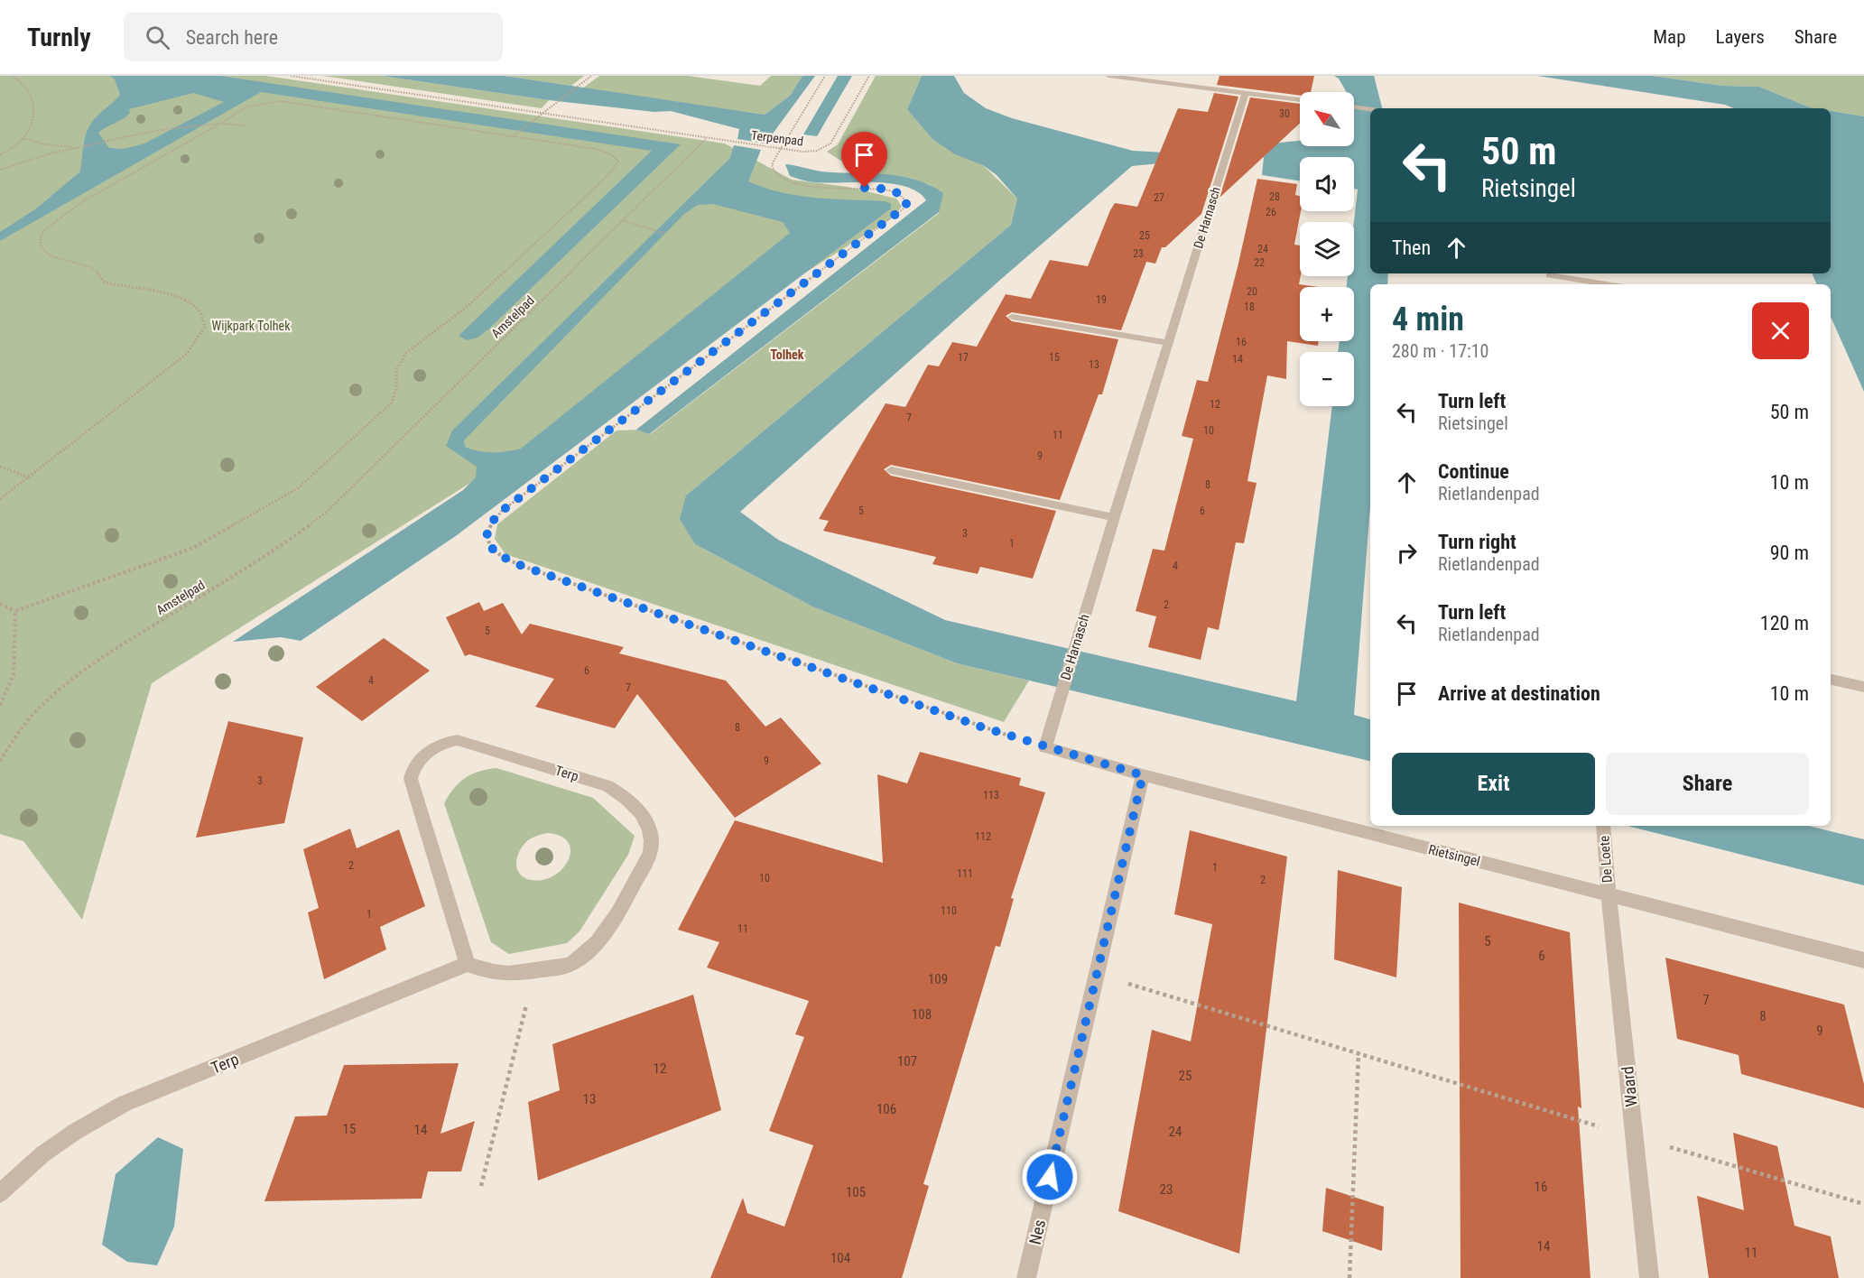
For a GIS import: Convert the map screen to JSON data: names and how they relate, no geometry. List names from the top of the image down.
{
  "streets": {
    "street": [
      "De Harnasch",
      "Terp",
      "Rietsingel",
      "De Loete",
      "Waard",
      "Nes"
    ],
    "path": ["Terpenpad", "Amstelpad"]
  },
  "crossings": [
    ["Terpenpad", "Amstelpad"],
    ["De Harnasch", "Rietsingel"],
    ["Rietsingel", "De Loete"],
    ["Rietsingel", "Waard"],
    ["Rietsingel", "Nes"],
    ["De Loete", "Waard"]
  ],
  "districts": ["Tolhek"],
  "parks": ["Wijkpark Tolhek"],
  "house_numbers": [
    "30",
    "28",
    "27",
    "26",
    "25",
    "24",
    "23",
    "22",
    "20",
    "19",
    "18",
    "16",
    "17",
    "15",
    "14",
    "13",
    "12",
    "7",
    "10",
    "11",
    "9",
    "8",
    "5",
    "6",
    "3",
    "1",
    "4",
    "2",
    "5",
    "6",
    "4",
    "7",
    "8",
    "9",
    "3",
    "113",
    "112",
    "2",
    "1",
    "111",
    "10",
    "2",
    "110",
    "1",
    "11",
    "5",
    "6",
    "109",
    "7",
    "108",
    "8",
    "9",
    "107",
    "12",
    "25",
    "13",
    "106",
    "15",
    "14",
    "24",
    "16",
    "23",
    "105",
    "14",
    "11",
    "104"
  ],
  "north": "top left",
  "page": {
    "header": "Turnly",
    "search": "Search here",
    "nav": ["Map", "Layers", "Share"],
    "map_buttons": ["+", "−"],
    "turn": ["50 m", "Rietsingel"],
    "then": "Then",
    "heading": ["4 min", "280 m · 17:10"],
    "list": [
      {
        "name": "Turn left",
        "note": "Rietsingel",
        "value": "50 m"
      },
      {
        "name": "Continue",
        "note": "Rietlandenpad",
        "value": "10 m"
      },
      {
        "name": "Turn right",
        "note": "Rietlandenpad",
        "value": "90 m"
      },
      {
        "name": "Turn left",
        "note": "Rietlandenpad",
        "value": "120 m"
      },
      {
        "name": "Arrive at destination",
        "value": "10 m"
      }
    ],
    "buttons": ["Exit", "Share"]
  }
}
